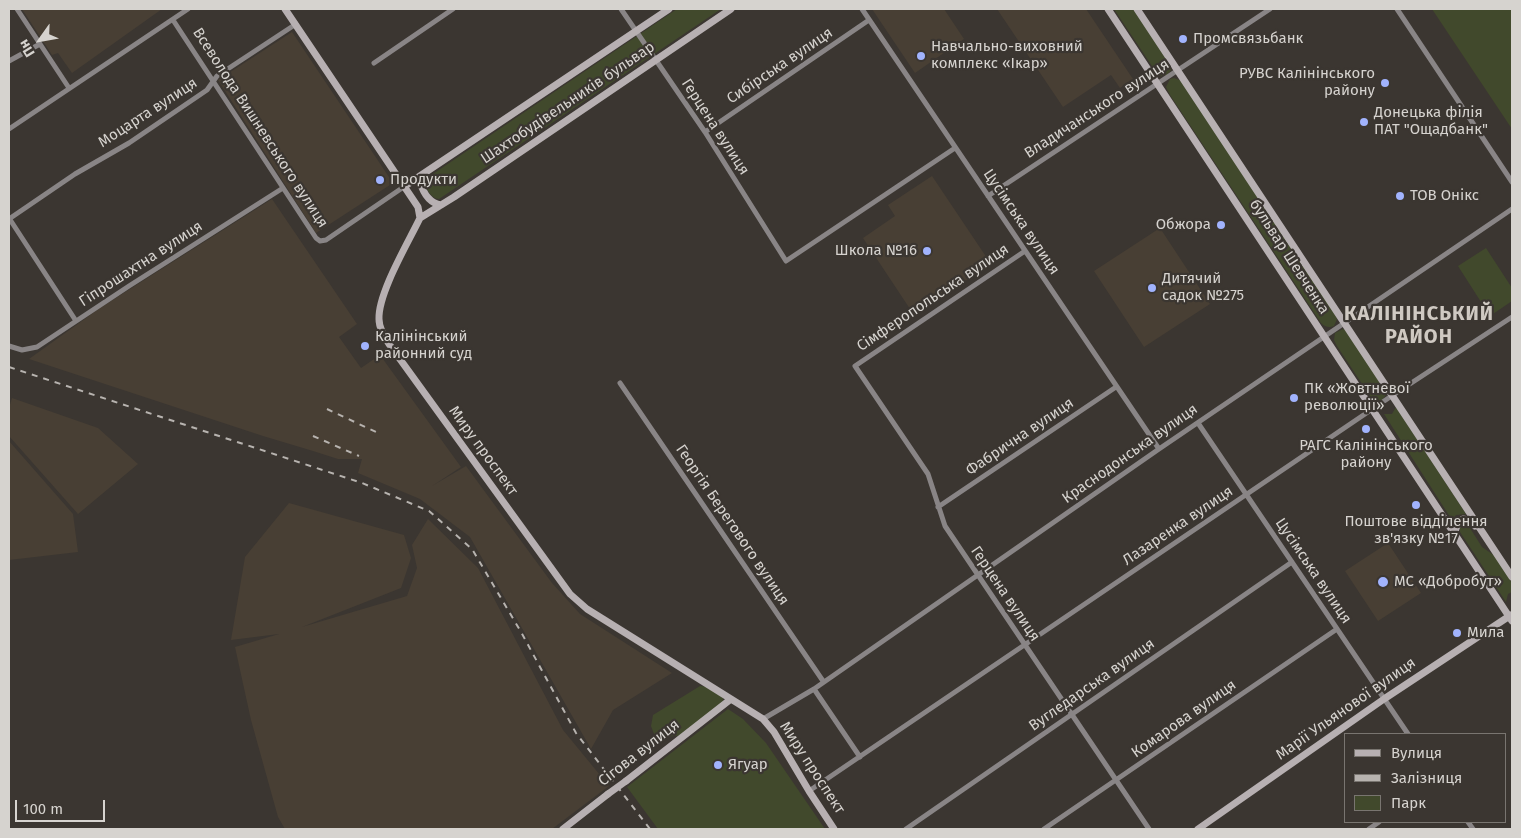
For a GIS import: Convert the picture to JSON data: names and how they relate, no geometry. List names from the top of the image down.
{
  "streets": {
    "main road": [
      "Шахтобудівельників бульвар",
      "бульвар Шевченка",
      "Миру проспект",
      "Марії Ульянової вулиця",
      "Сігова вулиця"
    ],
    "street": [
      "Сибірська вулиця",
      "Владичанського вулиця",
      "Моцарта вулиця",
      "Герцена вулиця",
      "Всеволода Вишневського вулиця",
      "Цусімська вулиця",
      "Гіпрошахтна вулиця",
      "Сімферопольська вулиця",
      "Фабрична вулиця",
      "Краснодонська вулиця",
      "Георгія Берегового вулиця",
      "Лазаренка вулиця",
      "Вугледарська вулиця",
      "Комарова вулиця"
    ]
  },
  "crossings": [
    ["Сибірська вулиця", "Герцена вулиця"],
    ["Сибірська вулиця", "Цусімська вулиця"],
    ["Шахтобудівельників бульвар", "Герцена вулиця"],
    ["Шахтобудівельників бульвар", "Всеволода Вишневського вулиця"],
    ["Шахтобудівельників бульвар", "Миру проспект"],
    ["Владичанського вулиця", "Цусімська вулиця"],
    ["Владичанського вулиця", "бульвар Шевченка"],
    ["Моцарта вулиця", "Всеволода Вишневського вулиця"],
    ["Герцена вулиця", "Цусімська вулиця"],
    ["Герцена вулиця", "Сімферопольська вулиця"],
    ["Герцена вулиця", "Фабрична вулиця"],
    ["Герцена вулиця", "Краснодонська вулиця"],
    ["Герцена вулиця", "Лазаренка вулиця"],
    ["Герцена вулиця", "Вугледарська вулиця"],
    ["Герцена вулиця", "Комарова вулиця"],
    ["Всеволода Вишневського вулиця", "Гіпрошахтна вулиця"],
    ["Цусімська вулиця", "Сімферопольська вулиця"],
    ["Цусімська вулиця", "Фабрична вулиця"],
    ["Цусімська вулиця", "Краснодонська вулиця"],
    ["Цусімська вулиця", "Лазаренка вулиця"],
    ["Цусімська вулиця", "Вугледарська вулиця"],
    ["Цусімська вулиця", "Марії Ульянової вулиця"],
    ["Цусімська вулиця", "Комарова вулиця"],
    ["бульвар Шевченка", "Краснодонська вулиця"],
    ["бульвар Шевченка", "Лазаренка вулиця"],
    ["бульвар Шевченка", "Марії Ульянової вулиця"],
    ["Миру проспект", "Краснодонська вулиця"],
    ["Миру проспект", "Лазаренка вулиця"],
    ["Миру проспект", "Сігова вулиця"],
    ["Краснодонська вулиця", "Георгія Берегового вулиця"]
  ],
  "districts": ["КАЛІНІНСЬКИЙ РАЙОН"],
  "places": [
    "Промсвязьбанк",
    "Навчально-виховний комплекс «Ікар»",
    "РУВС Калінінського району",
    "Донецька філія ПАТ \"Ощадбанк\"",
    "Продукти",
    "ТОВ Онікс",
    "Обжора",
    "Школа №16",
    "Дитячий садок №275",
    "Калінінський районний суд",
    "ПК «Жовтневої революції»",
    "РАГС Калінінського району",
    "Поштове відділення зв'язку №17",
    "МС «Добробут»",
    "Мила",
    "Ягуар"
  ],
  "legend": ["Вулиця", "Залізниця", "Парк"],
  "scale_bar": "100 m",
  "north": "bottom left"
}
